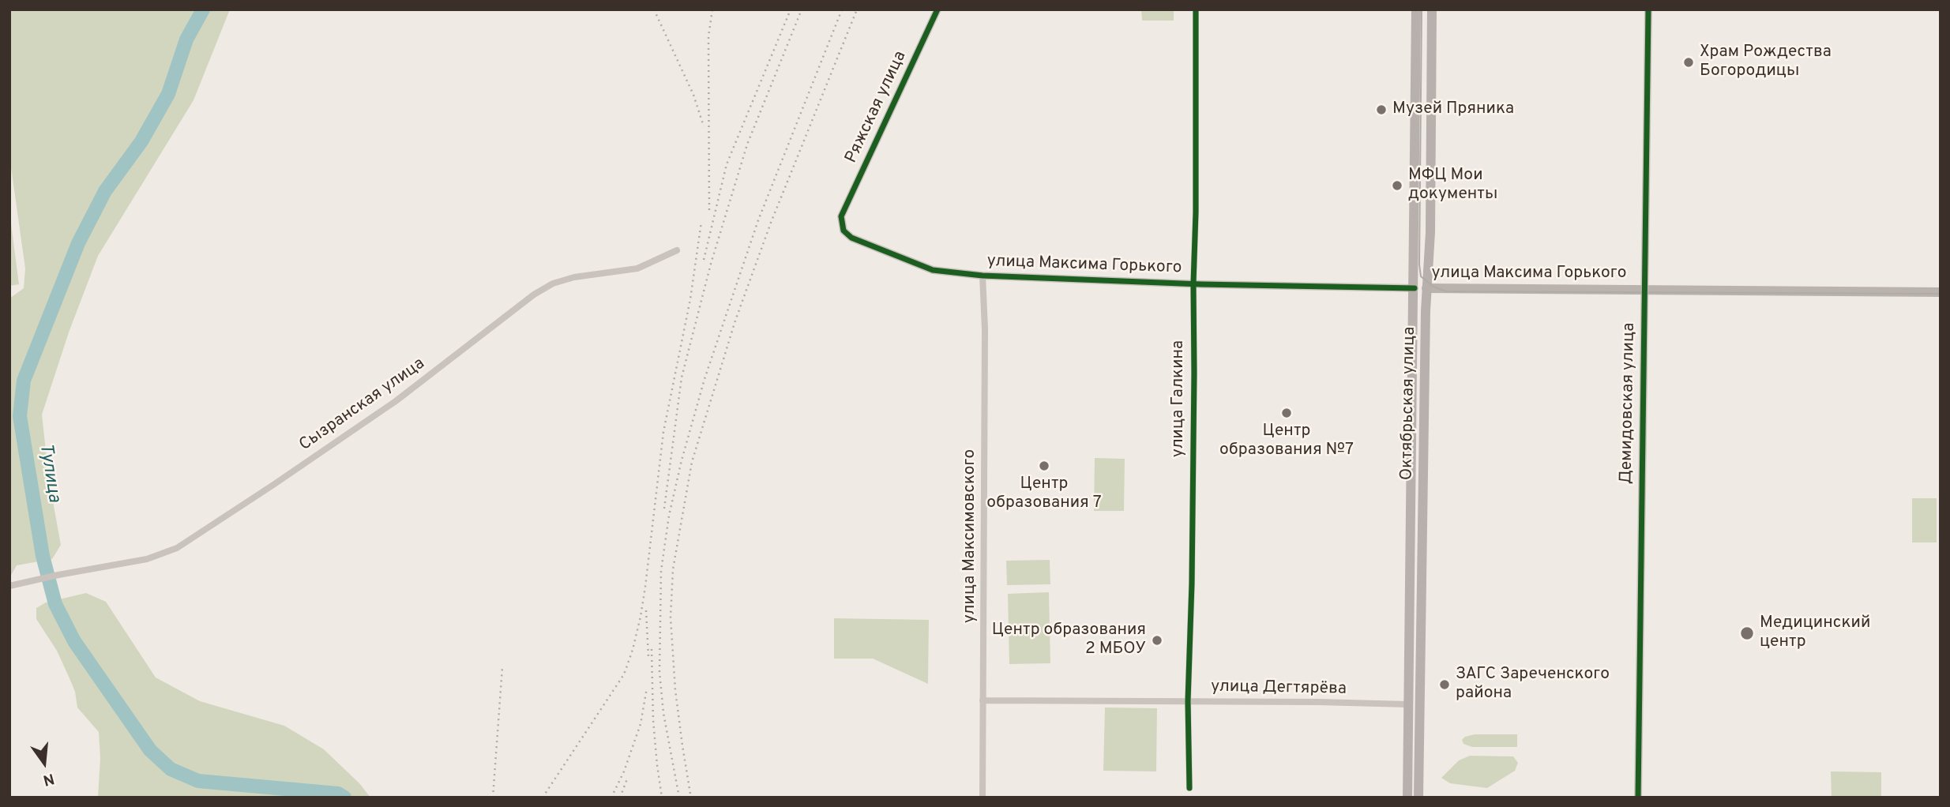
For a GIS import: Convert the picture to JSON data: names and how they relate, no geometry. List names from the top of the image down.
{
  "streets": {
    "main road": ["улица Максима Горького", "Октябрьская улица"],
    "street": [
      "Ряжская улица",
      "улица Галкина",
      "Демидовская улица",
      "Сызранская улица",
      "улица Максимовского",
      "улица Дегтярёва"
    ]
  },
  "crossings": [
    ["Ряжская улица", "улица Максима Горького"],
    ["улица Максима Горького", "улица Галкина"],
    ["улица Максима Горького", "Октябрьская улица"],
    ["улица Максима Горького", "Демидовская улица"],
    ["улица Максима Горького", "улица Максимовского"],
    ["улица Галкина", "улица Дегтярёва"],
    ["Октябрьская улица", "улица Дегтярёва"],
    ["улица Максимовского", "улица Дегтярёва"]
  ],
  "water": ["Тулица"],
  "places": [
    "Храм Рождества Богородицы",
    "Музей Пряника",
    "МФЦ Мои документы",
    "Центр образования №7",
    "Центр образования 7",
    "Медицинский центр",
    "Центр образования 2 МБОУ",
    "ЗАГС Зареченского района"
  ],
  "north": "bottom"
}
